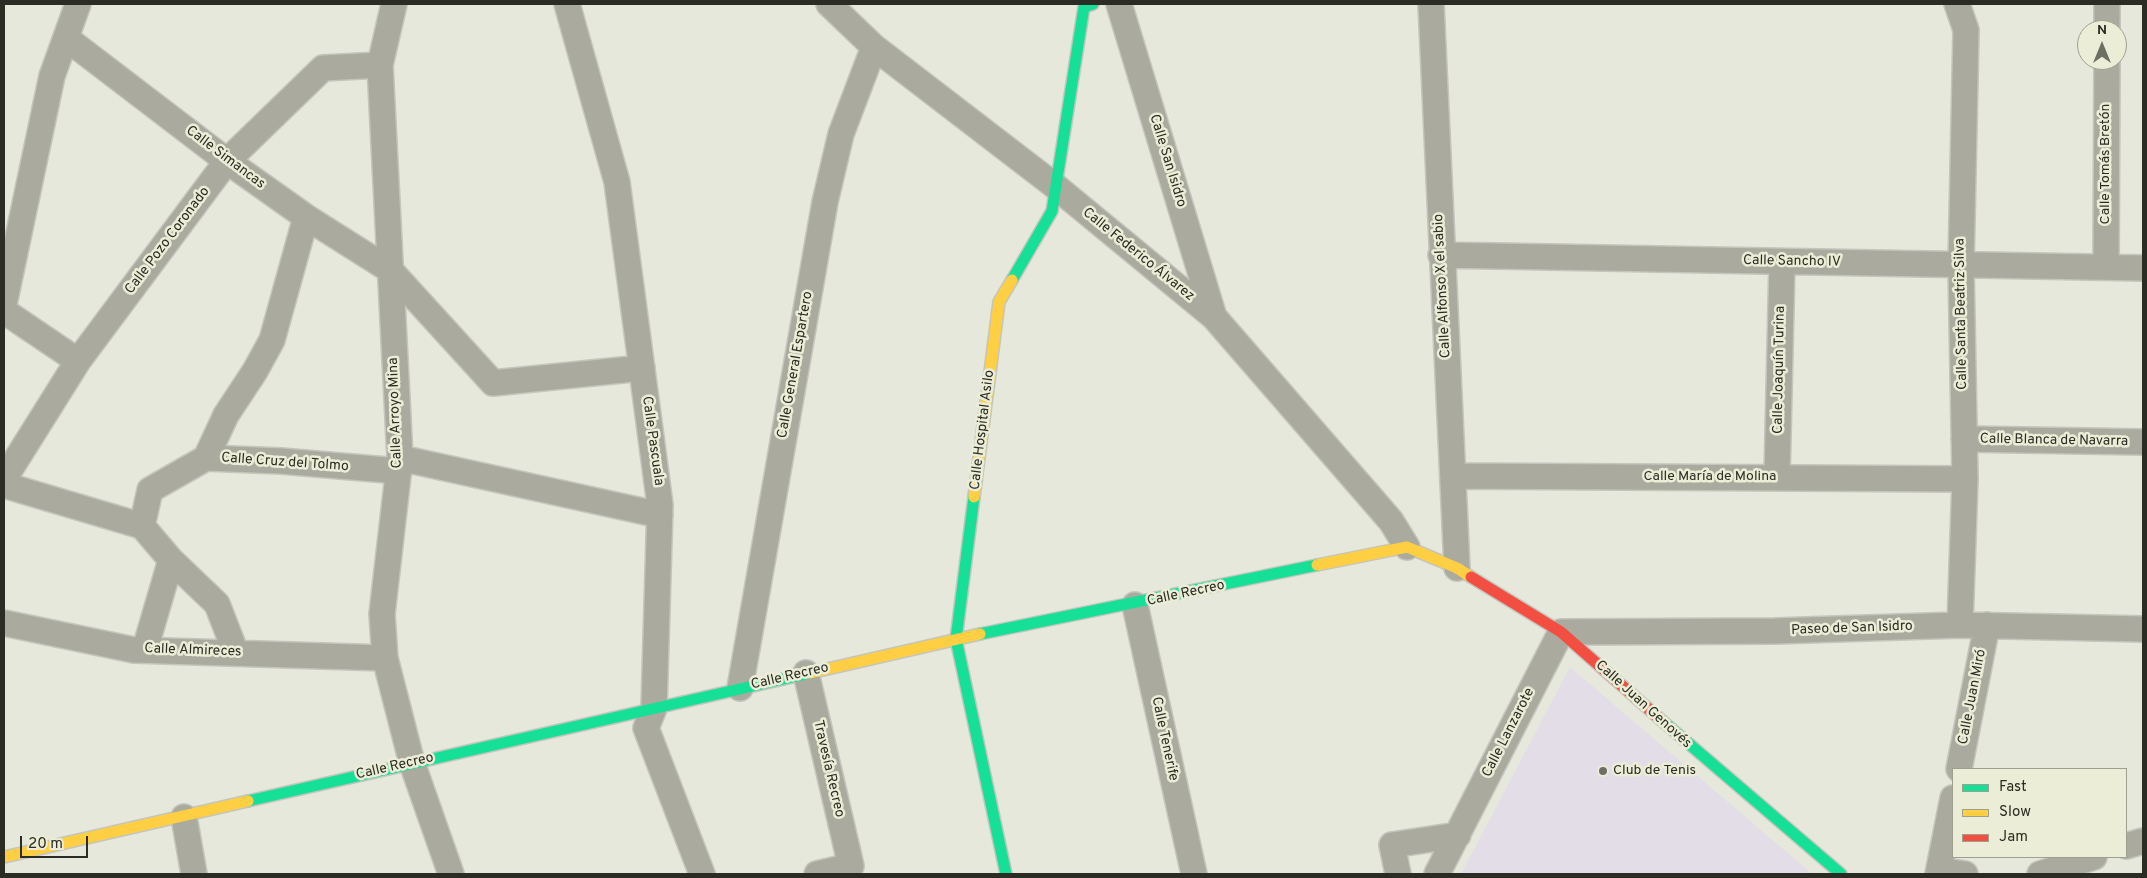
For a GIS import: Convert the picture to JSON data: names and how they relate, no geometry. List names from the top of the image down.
{
  "streets": {
    "street": [
      "Calle Simancas",
      "Calle San Isidro",
      "Calle Tomás Bretón",
      "Calle Pozo Coronado",
      "Calle Federico Álvarez",
      "Calle Sancho IV",
      "Calle Alfonso X el sabio",
      "Calle Santa Beatriz Silva",
      "Calle General Espartero",
      "Calle Joaquín Turina",
      "Calle Arroyo Mina",
      "Calle Hospital Asilo",
      "Calle Pascuala",
      "Calle Blanca de Navarra",
      "Calle Cruz del Tolmo",
      "Calle María de Molina",
      "Calle Recreo",
      "Paseo de San Isidro",
      "Calle Almireces",
      "Calle Juan Miró",
      "Calle Juan Genovés",
      "Calle Lanzarote",
      "Calle Tenerife",
      "Travesía Recreo"
    ]
  },
  "crossings": [
    ["Calle Simancas", "Calle Pozo Coronado"],
    ["Calle Simancas", "Calle Arroyo Mina"],
    ["Calle Simancas", "Calle Pascuala"],
    ["Calle San Isidro", "Calle Federico Álvarez"],
    ["Calle Tomás Bretón", "Calle Sancho IV"],
    ["Calle Pozo Coronado", "Calle Arroyo Mina"],
    ["Calle Federico Álvarez", "Calle General Espartero"],
    ["Calle Federico Álvarez", "Calle Hospital Asilo"],
    ["Calle Federico Álvarez", "Calle Recreo"],
    ["Calle Sancho IV", "Calle Alfonso X el sabio"],
    ["Calle Sancho IV", "Calle Santa Beatriz Silva"],
    ["Calle Sancho IV", "Calle Joaquín Turina"],
    ["Calle Alfonso X el sabio", "Calle María de Molina"],
    ["Calle Santa Beatriz Silva", "Calle Blanca de Navarra"],
    ["Calle Santa Beatriz Silva", "Calle María de Molina"],
    ["Calle Santa Beatriz Silva", "Paseo de San Isidro"],
    ["Calle General Espartero", "Calle Recreo"],
    ["Calle Joaquín Turina", "Calle María de Molina"],
    ["Calle Arroyo Mina", "Calle Cruz del Tolmo"],
    ["Calle Arroyo Mina", "Calle Recreo"],
    ["Calle Arroyo Mina", "Calle Almireces"],
    ["Calle Hospital Asilo", "Calle Recreo"],
    ["Calle Pascuala", "Calle Cruz del Tolmo"],
    ["Calle Pascuala", "Calle Recreo"],
    ["Calle Recreo", "Calle Tenerife"],
    ["Calle Recreo", "Travesía Recreo"],
    ["Paseo de San Isidro", "Calle Juan Miró"],
    ["Paseo de San Isidro", "Calle Juan Genovés"],
    ["Paseo de San Isidro", "Calle Lanzarote"],
    ["Calle Juan Genovés", "Calle Lanzarote"]
  ],
  "places": ["Club de Tenis"],
  "legend": ["Fast", "Slow", "Jam"],
  "scale_bar": "20 m",
  "north": "top"
}
